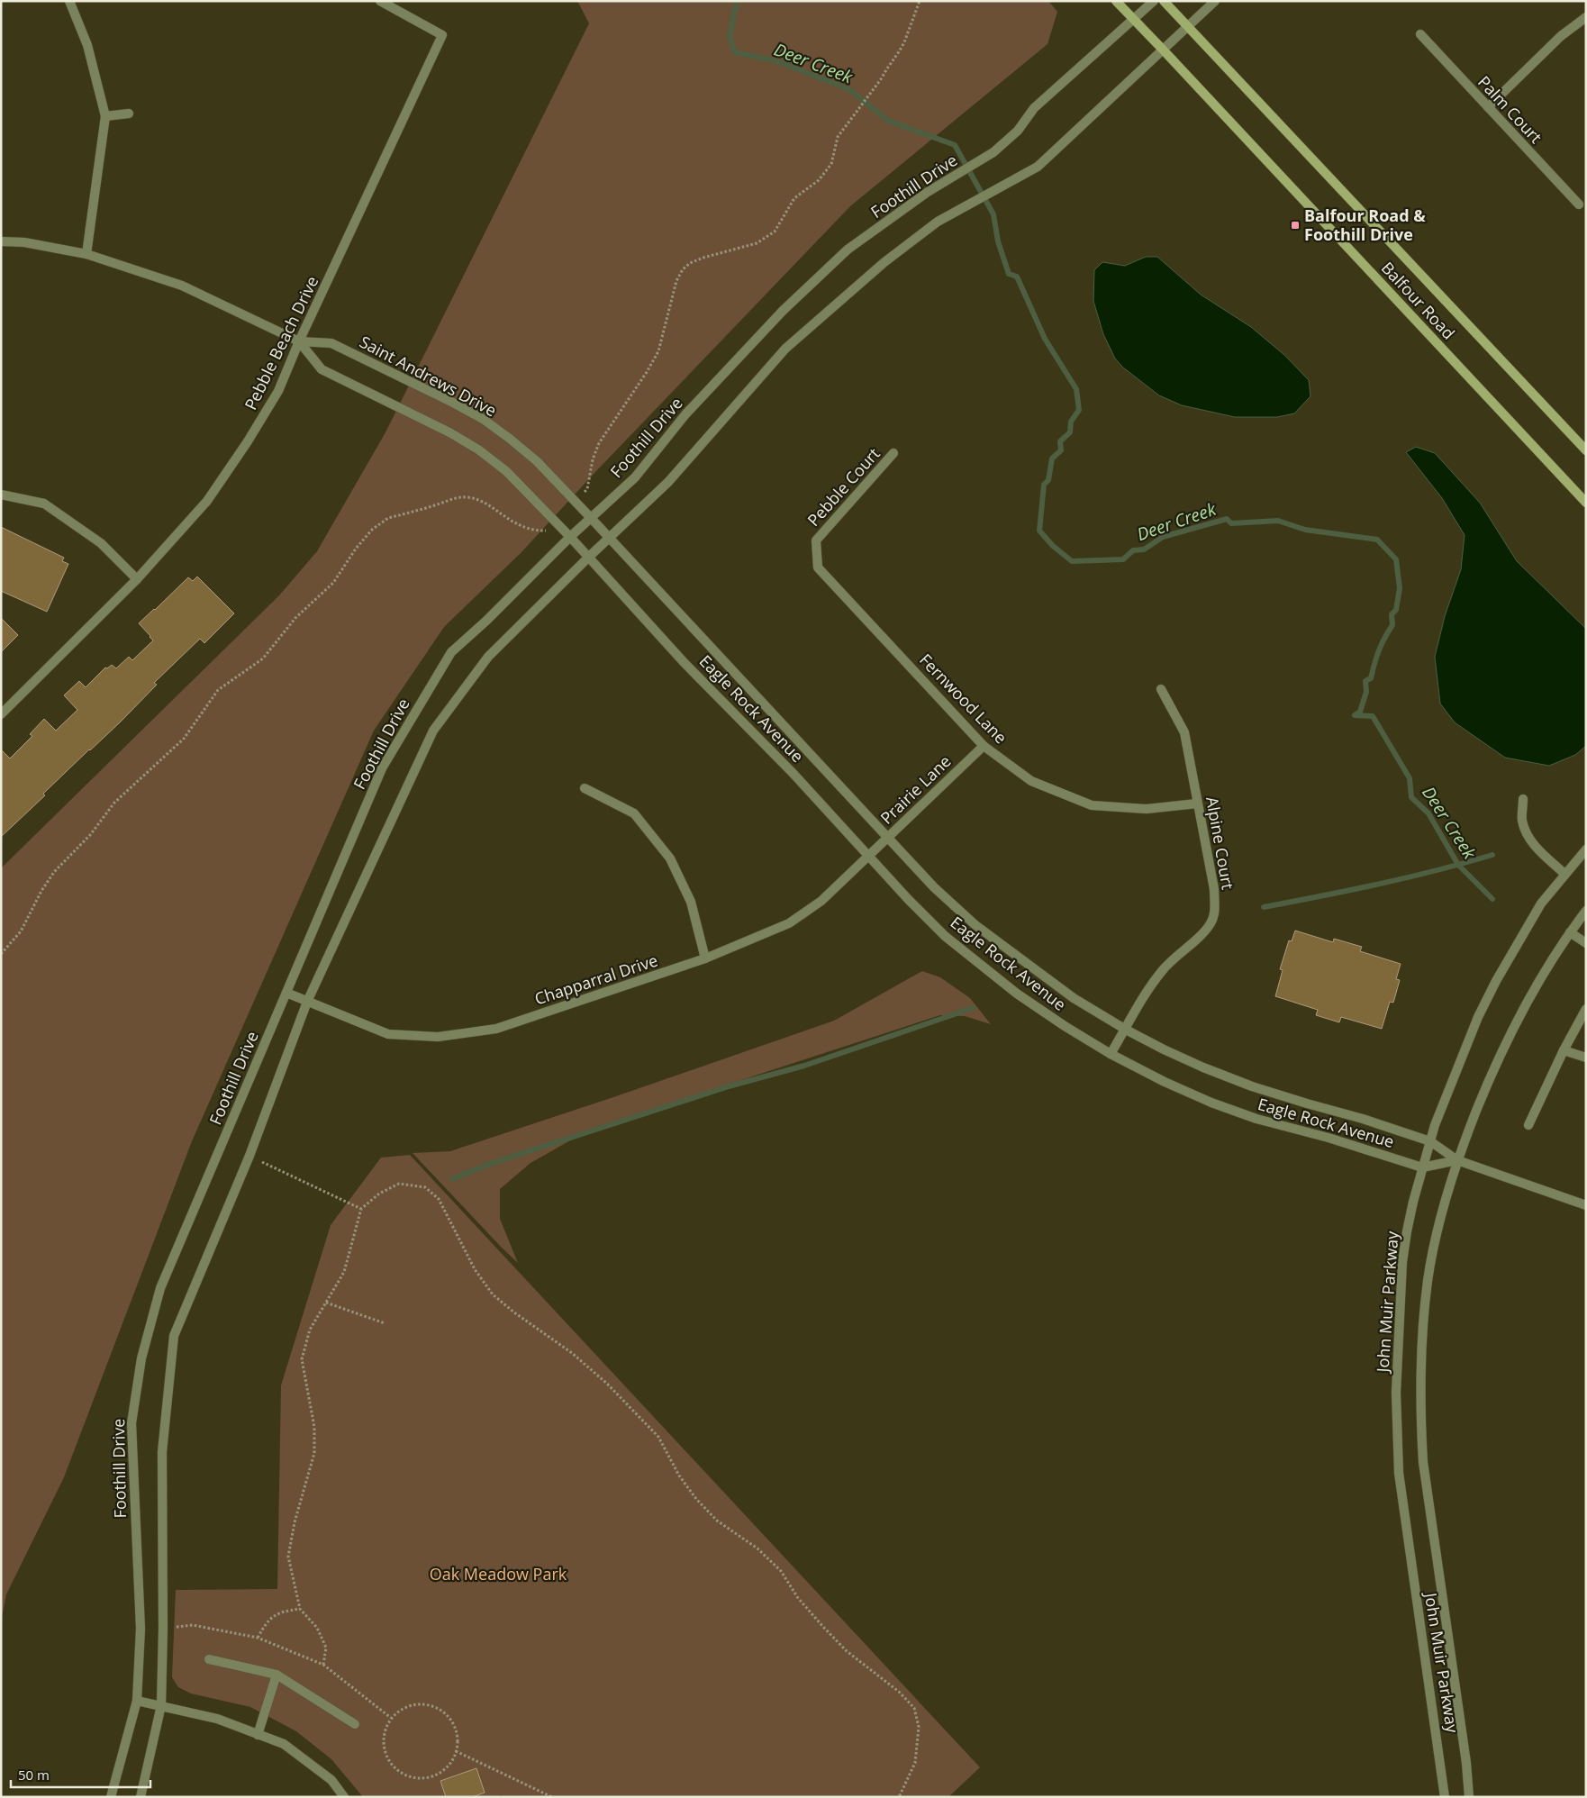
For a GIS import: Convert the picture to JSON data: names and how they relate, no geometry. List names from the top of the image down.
{
  "streets": {
    "main road": ["Balfour Road"],
    "street": [
      "Palm Court",
      "Foothill Drive",
      "Pebble Beach Drive",
      "Saint Andrews Drive",
      "Pebble Court",
      "Fernwood Lane",
      "Eagle Rock Avenue",
      "Prairie Lane",
      "Alpine Court",
      "Chapparral Drive",
      "John Muir Parkway"
    ]
  },
  "crossings": [
    ["Foothill Drive", "Balfour Road"],
    ["Foothill Drive", "Saint Andrews Drive"],
    ["Foothill Drive", "Eagle Rock Avenue"],
    ["Foothill Drive", "Chapparral Drive"],
    ["Pebble Beach Drive", "Saint Andrews Drive"],
    ["Saint Andrews Drive", "Eagle Rock Avenue"],
    ["Pebble Court", "Fernwood Lane"],
    ["Fernwood Lane", "Prairie Lane"],
    ["Fernwood Lane", "Alpine Court"],
    ["Eagle Rock Avenue", "Prairie Lane"],
    ["Eagle Rock Avenue", "Alpine Court"],
    ["Eagle Rock Avenue", "Chapparral Drive"],
    ["Eagle Rock Avenue", "John Muir Parkway"],
    ["Prairie Lane", "Chapparral Drive"]
  ],
  "water": ["Deer Creek"],
  "parks": ["Oak Meadow Park"],
  "places": {
    "transit": ["Balfour Road & Foothill Drive"]
  },
  "scale_bar": "50 m"
}
